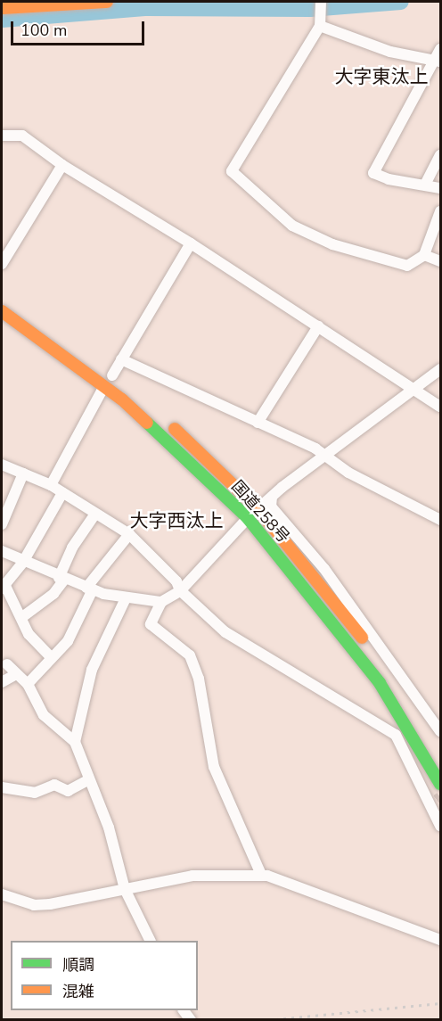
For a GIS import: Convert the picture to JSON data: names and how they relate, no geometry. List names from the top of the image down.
{
  "streets": {
    "main road": ["国道258号"]
  },
  "districts": ["大字東汰上", "大字西汰上"],
  "legend": ["順調", "混雑"],
  "scale_bar": "100 m"
}
